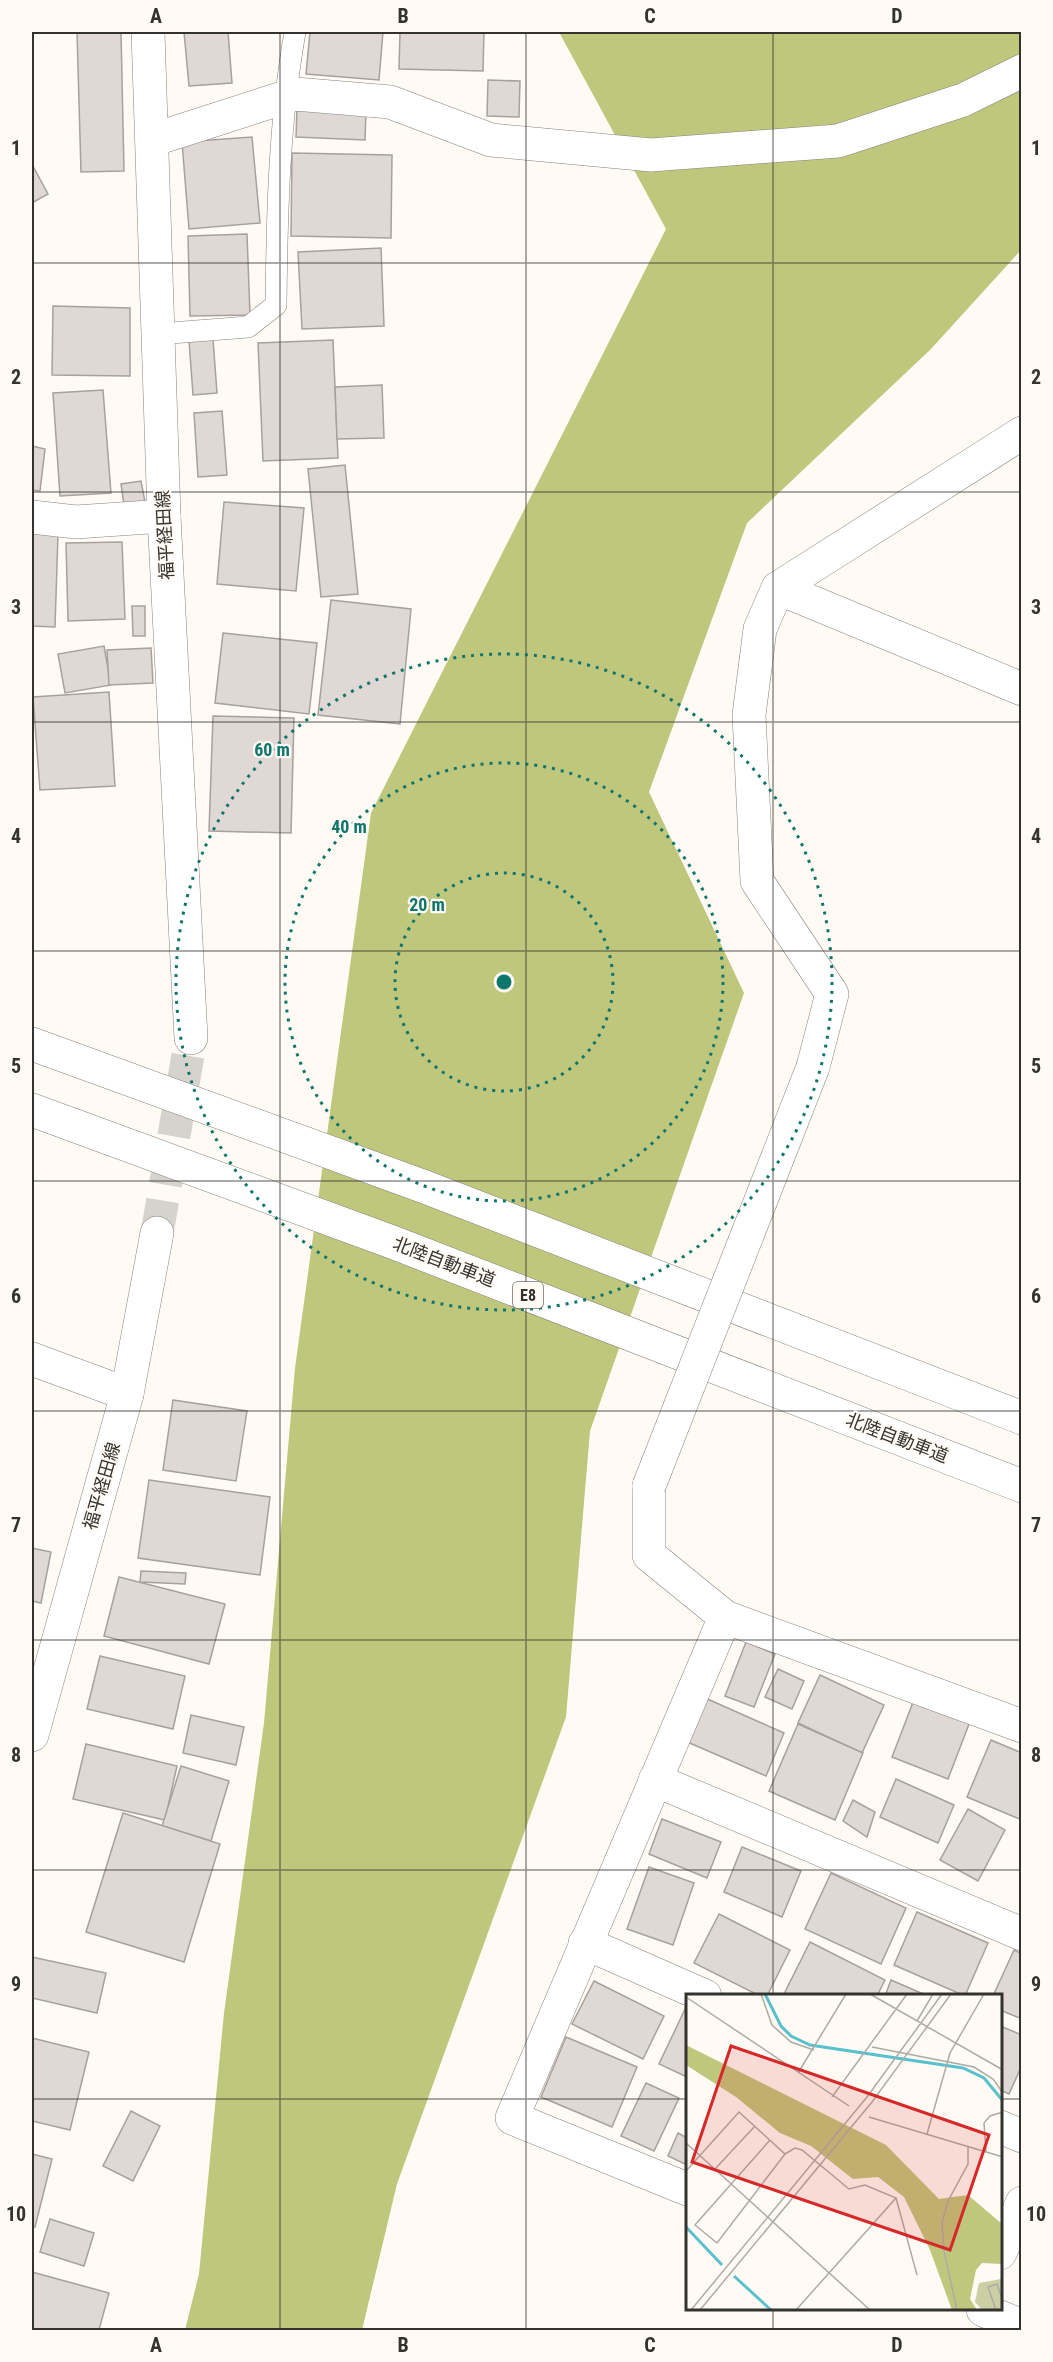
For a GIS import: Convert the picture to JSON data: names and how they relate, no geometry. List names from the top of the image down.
{
  "streets": {
    "main road": ["福平経田線", "北陸自動車道", "E8"]
  },
  "grid": {
    "columns": [
      "A",
      "B",
      "C",
      "D"
    ],
    "rows": [
      "1",
      "2",
      "3",
      "4",
      "5",
      "6",
      "7",
      "8",
      "9",
      "10"
    ]
  },
  "rings": ["60 m", "40 m", "20 m"]
}
